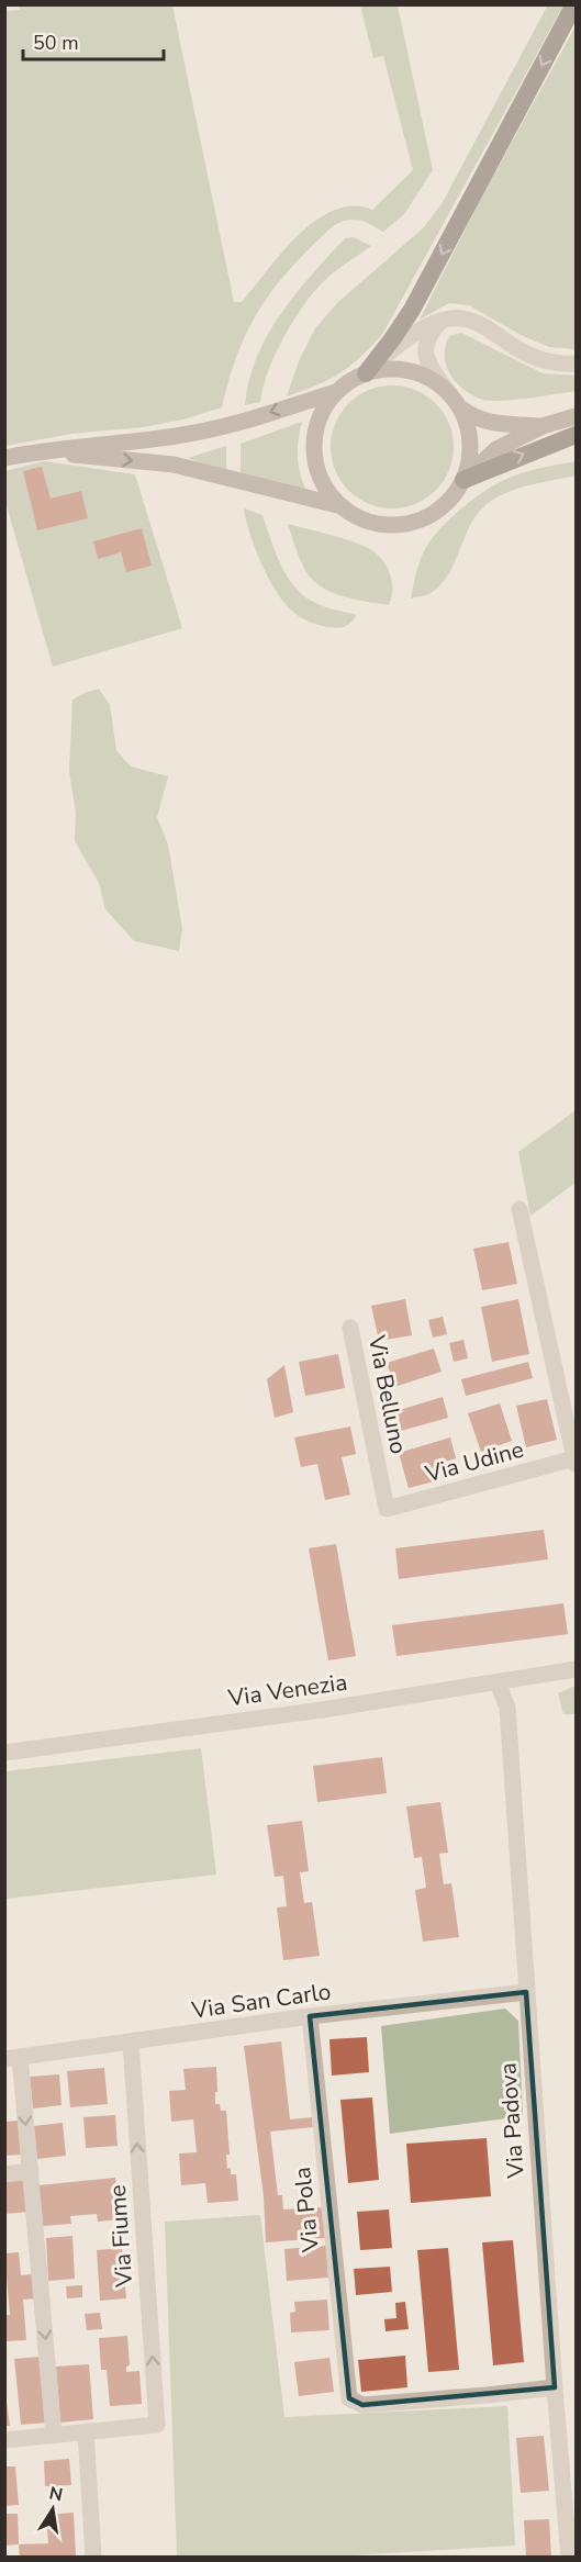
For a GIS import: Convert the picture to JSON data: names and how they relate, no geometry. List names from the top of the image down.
{
  "streets": {
    "street": [
      "Via Belluno",
      "Via Udine",
      "Via Venezia",
      "Via San Carlo",
      "Via Padova",
      "Via Pola",
      "Via Fiume"
    ]
  },
  "crossings": [
    ["Via Belluno", "Via Udine"],
    ["Via Venezia", "Via Padova"],
    ["Via San Carlo", "Via Padova"],
    ["Via San Carlo", "Via Pola"],
    ["Via San Carlo", "Via Fiume"],
    ["Via Padova", "Via Pola"]
  ],
  "scale_bar": "50 m",
  "north": "top"
}
